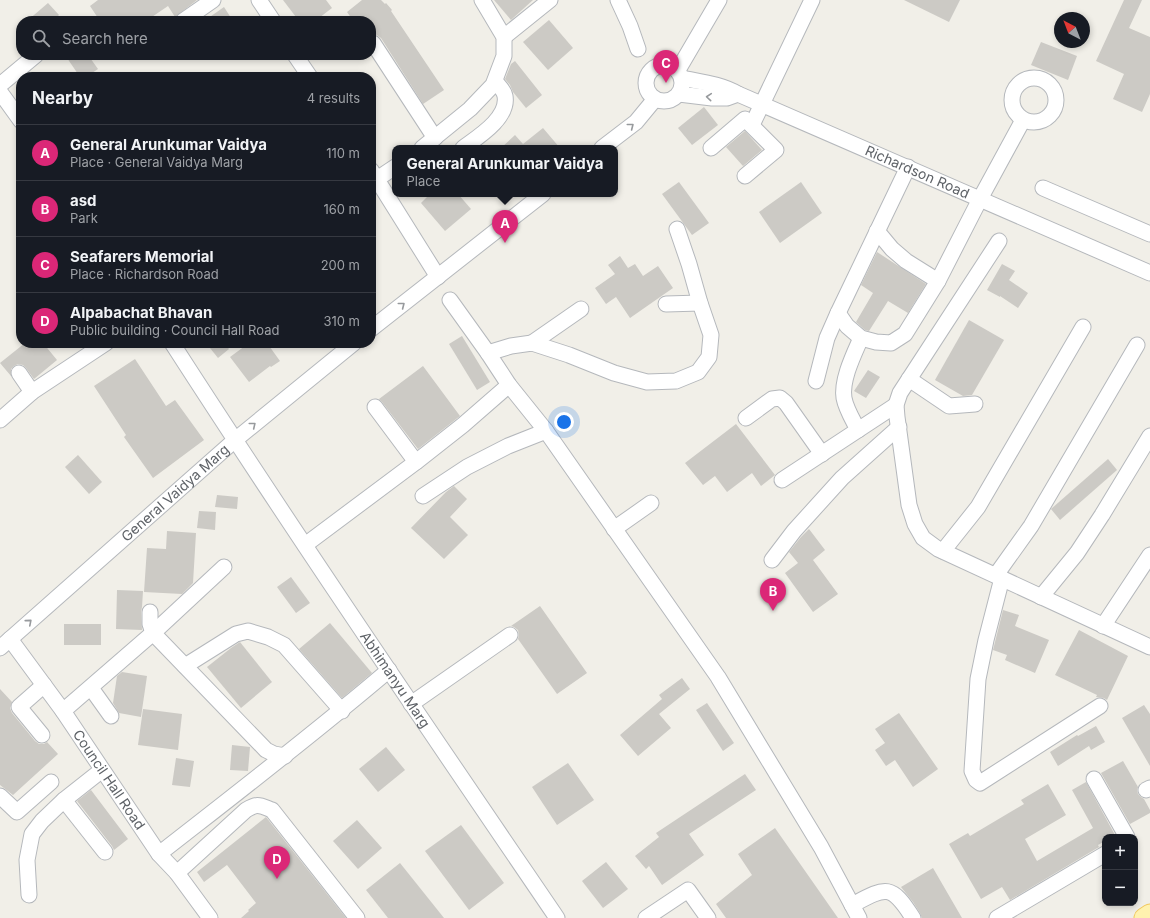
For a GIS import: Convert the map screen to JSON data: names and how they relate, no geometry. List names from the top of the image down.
{
  "streets": {
    "street": [
      "Richardson Road",
      "General Vaidya Marg",
      "Abhimanyu Marg",
      "Council Hall Road"
    ]
  },
  "crossings": [
    ["General Vaidya Marg", "Abhimanyu Marg"],
    ["General Vaidya Marg", "Council Hall Road"]
  ],
  "north": "top left",
  "page": {
    "search": "Search here",
    "pins": [
      "C",
      "A",
      "B",
      "D"
    ],
    "heading": ["Nearby", "4 results"],
    "list": [
      {
        "mark": "A",
        "name": "General Arunkumar Vaidya",
        "note": "Place · General Vaidya Marg",
        "value": "110 m"
      },
      {
        "mark": "B",
        "name": "asd",
        "note": "Park",
        "value": "160 m"
      },
      {
        "mark": "C",
        "name": "Seafarers Memorial",
        "note": "Place · Richardson Road",
        "value": "200 m"
      },
      {
        "mark": "D",
        "name": "Alpabachat Bhavan",
        "note": "Public building · Council Hall Road",
        "value": "310 m"
      }
    ],
    "popup": ["General Arunkumar Vaidya", "Place"],
    "map_buttons": ["+", "−"]
  }
}
